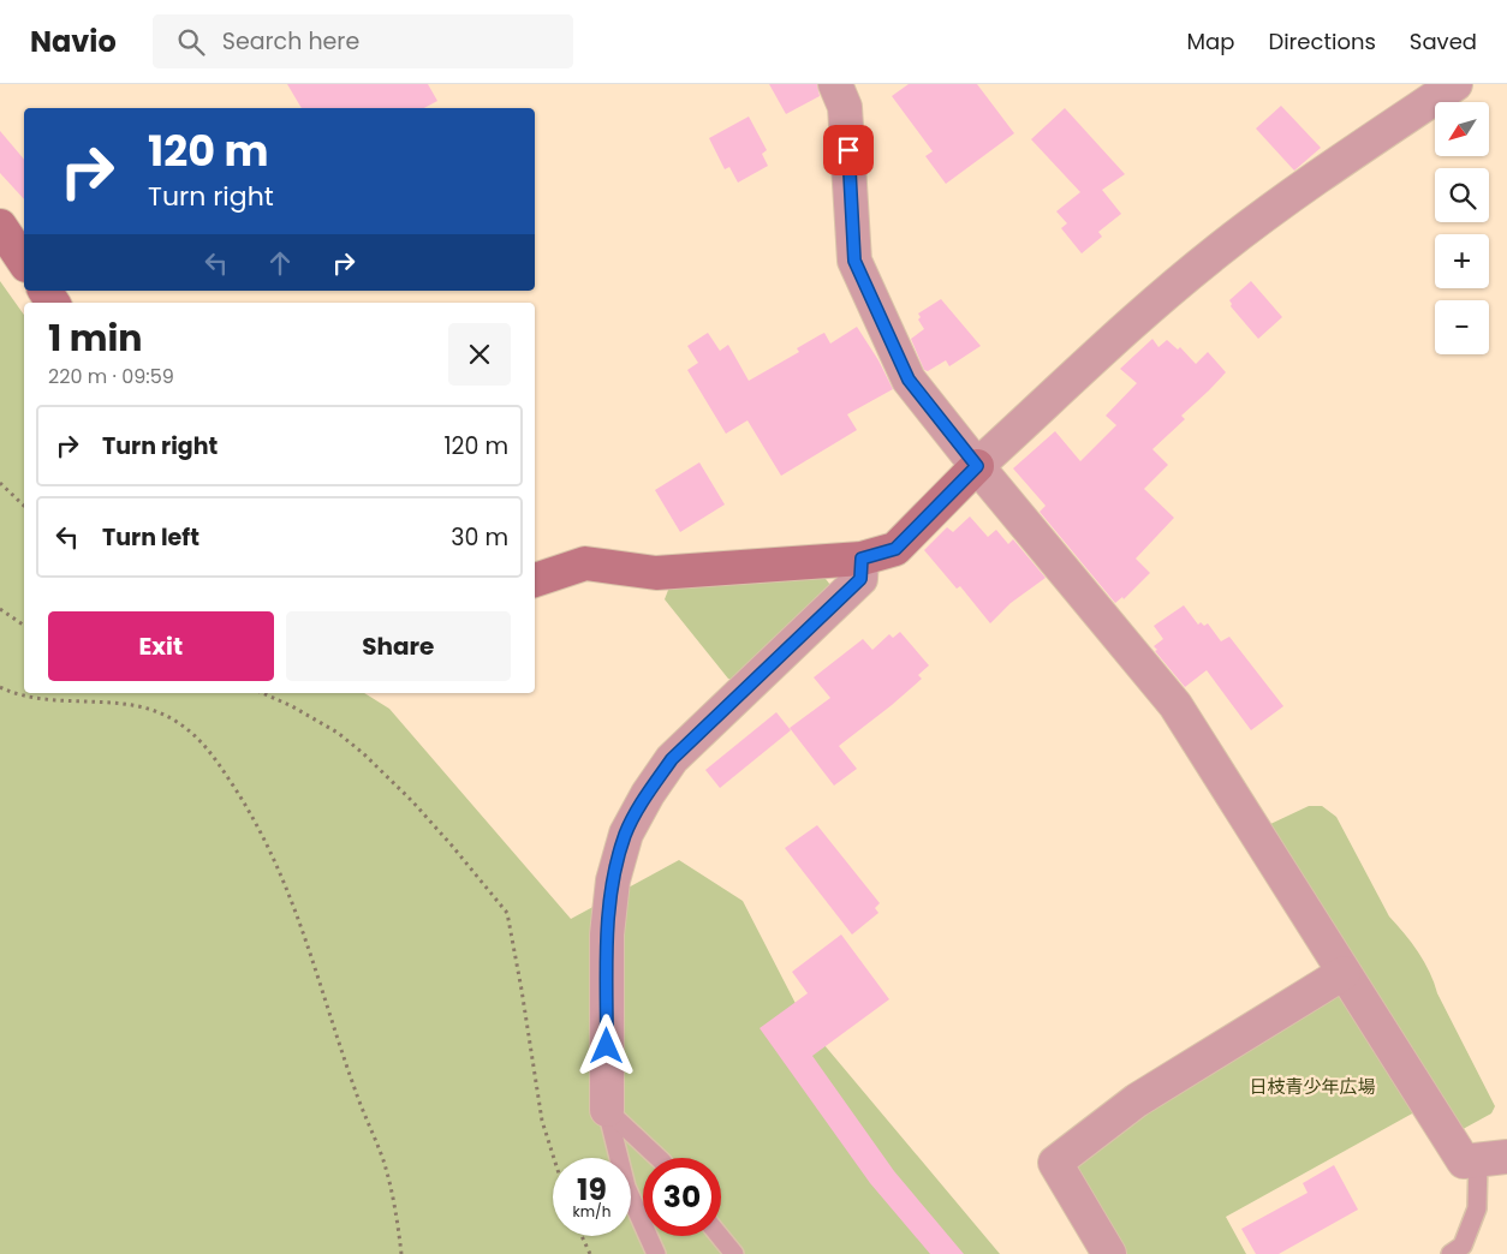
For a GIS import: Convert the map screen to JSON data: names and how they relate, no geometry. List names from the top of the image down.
{
  "parks": ["日枝青少年広場"],
  "north": "bottom left",
  "page": {
    "header": "Navio",
    "search": "Search here",
    "nav": ["Map", "Directions", "Saved"],
    "map_buttons": ["+", "−"],
    "turn": ["120 m", "Turn right"],
    "heading": ["1 min", "220 m · 09:59"],
    "list": [
      {
        "name": "Turn right",
        "value": "120 m"
      },
      {
        "name": "Turn left",
        "value": "30 m"
      }
    ],
    "buttons": ["Exit", "Share"],
    "speed": "19 km/h",
    "limit": "30"
  }
}
